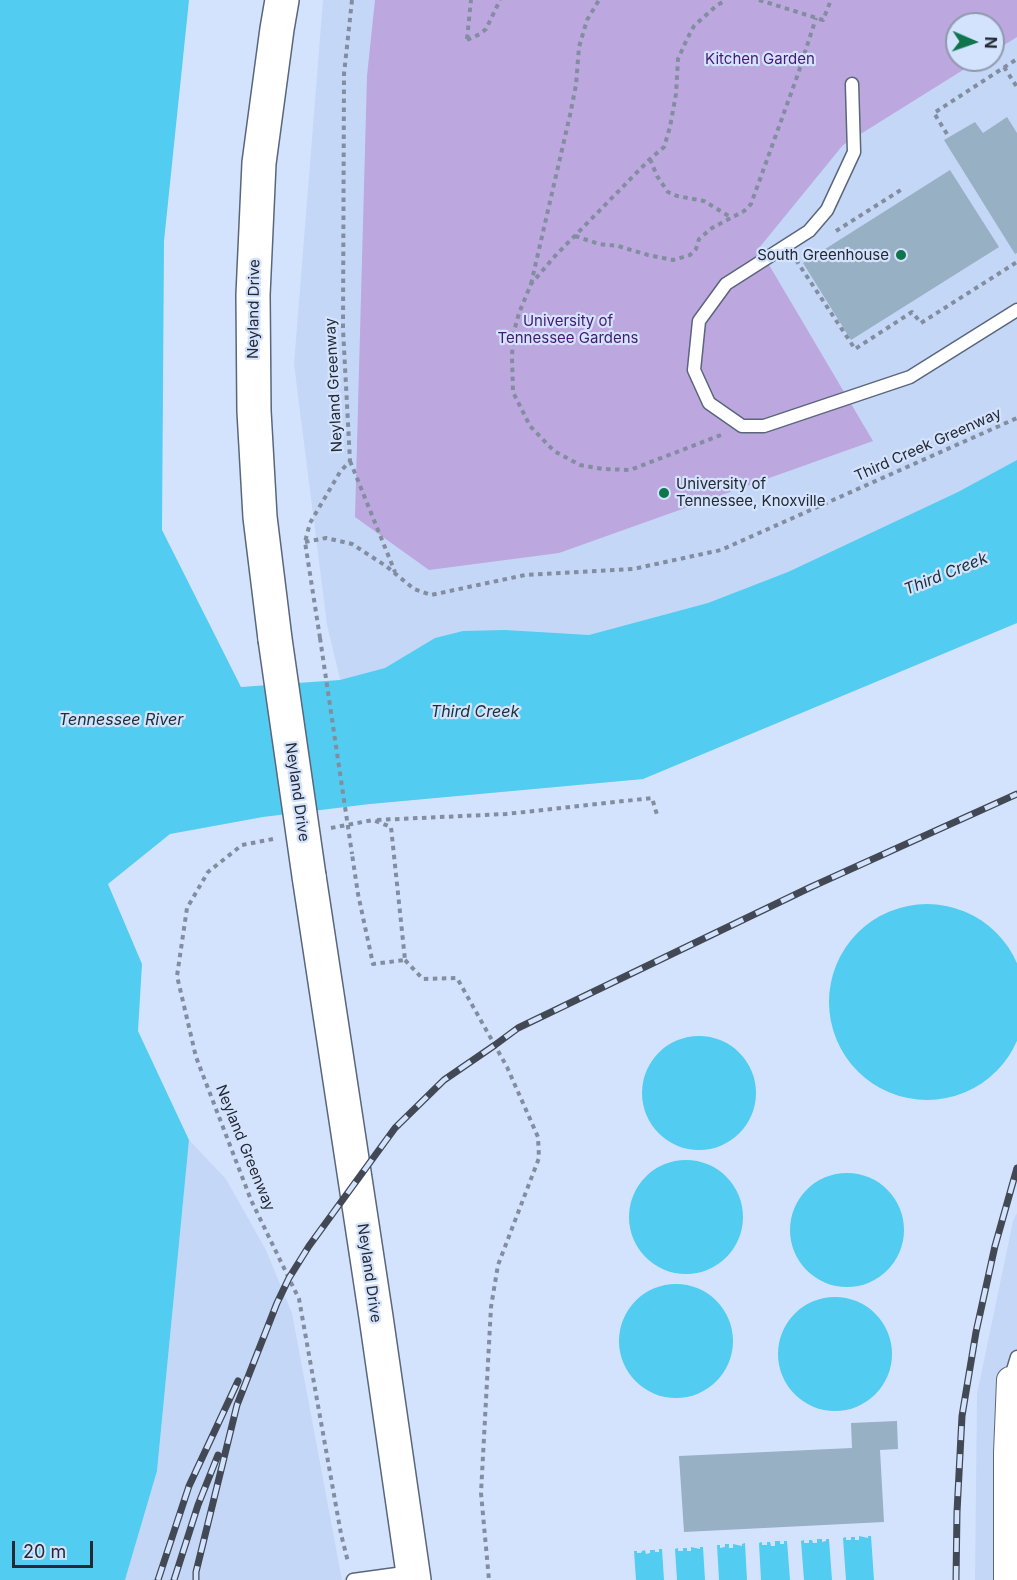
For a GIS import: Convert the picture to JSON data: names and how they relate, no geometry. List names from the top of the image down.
{
  "streets": {
    "main road": ["Neyland Drive"],
    "path": ["Neyland Greenway", "Third Creek Greenway"]
  },
  "crossings": [
    ["Neyland Greenway", "Third Creek Greenway"]
  ],
  "water": ["Third Creek", "Tennessee River"],
  "parks": ["Kitchen Garden", "University of Tennessee Gardens"],
  "places": ["South Greenhouse", "University of Tennessee, Knoxville"],
  "scale_bar": "20 m",
  "north": "right"
}
